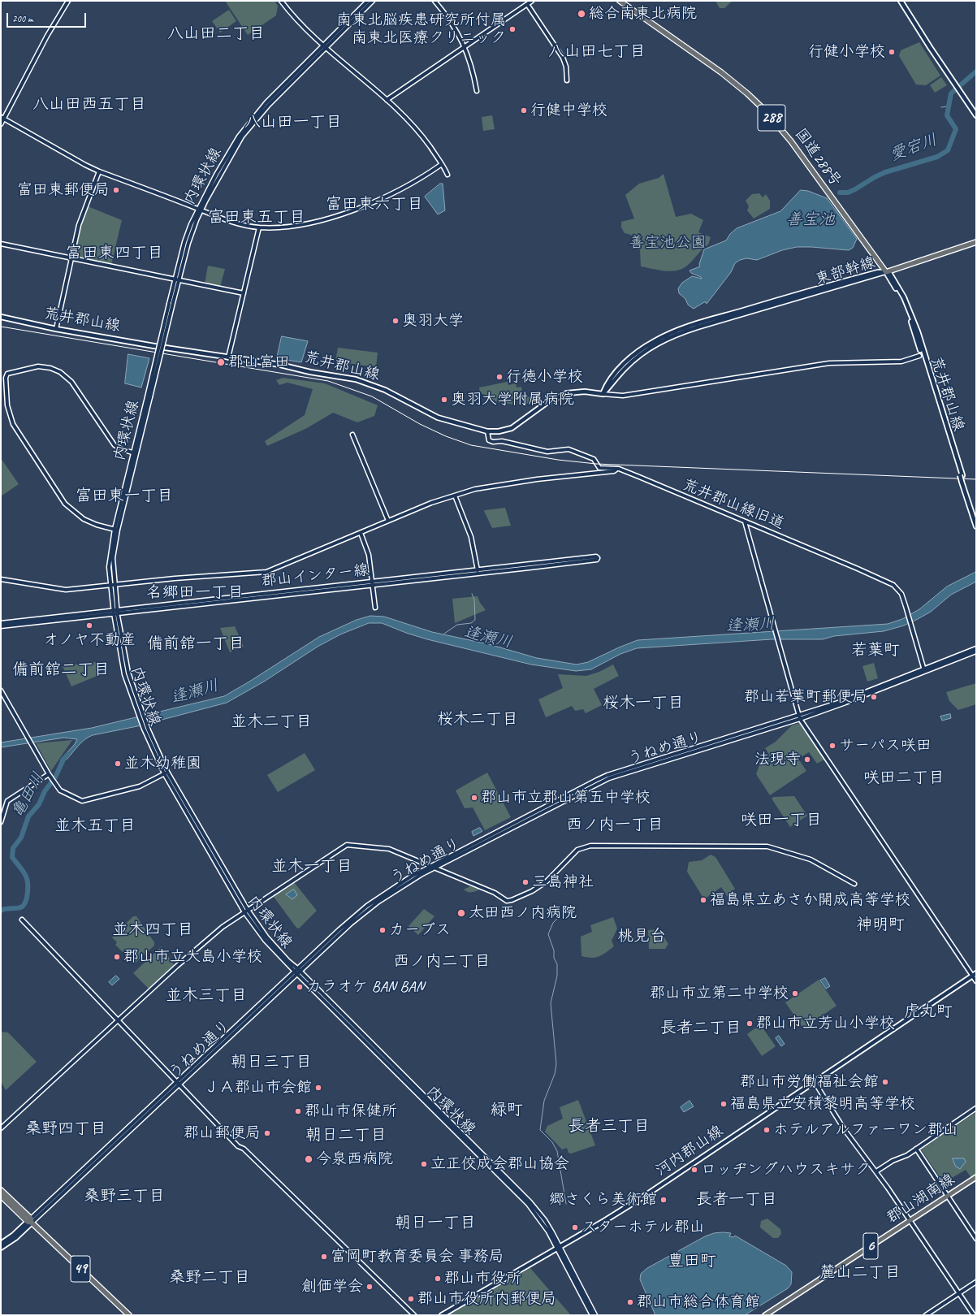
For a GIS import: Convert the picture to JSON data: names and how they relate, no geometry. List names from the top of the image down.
{
  "streets": {
    "highway": ["288", "国道288号", "49"],
    "main road": [
      "東部幹線",
      "荒井郡山線",
      "河内郡山線",
      "郡山湖南線",
      "6"
    ],
    "street": [
      "内環状線",
      "荒井郡山線旧道",
      "郡山インター線",
      "うねめ通り"
    ]
  },
  "crossings": [
    ["国道288号", "東部幹線"],
    ["国道288号", "荒井郡山線"],
    ["内環状線", "郡山インター線"],
    ["内環状線", "うねめ通り"],
    ["内環状線", "河内郡山線"],
    ["東部幹線", "荒井郡山線"],
    ["荒井郡山線", "荒井郡山線旧道"],
    ["荒井郡山線旧道", "うねめ通り"],
    ["うねめ通り", "49"]
  ],
  "districts": [
    "八山田二丁目",
    "八山田七丁目",
    "八山田西五丁目",
    "八山田一丁目",
    "富田東六丁目",
    "富田東五丁目",
    "富田東四丁目",
    "富田東一丁目",
    "名郷田一丁目",
    "備前舘一丁目",
    "若葉町",
    "備前舘二丁目",
    "桜木一丁目",
    "桜木二丁目",
    "並木二丁目",
    "咲田二丁目",
    "咲田一丁目",
    "西ノ内一丁目",
    "並木五丁目",
    "並木一丁目",
    "神明町",
    "並木四丁目",
    "桃見台",
    "西ノ内二丁目",
    "並木三丁目",
    "虎丸町",
    "長者二丁目",
    "朝日三丁目",
    "緑町",
    "長者三丁目",
    "桑野四丁目",
    "朝日二丁目",
    "桑野三丁目",
    "長者一丁目",
    "朝日一丁目",
    "豊田町",
    "麓山二丁目",
    "桑野二丁目"
  ],
  "water": [
    "愛宕川",
    "善宝池",
    "逢瀬川",
    "亀田川"
  ],
  "parks": ["善宝池公園"],
  "places": [
    "総合南東北病院",
    "南東北脳疾患研究所付属 南東北医療クリニック",
    "行健小学校",
    "行健中学校",
    "富田東郵便局",
    "奥羽大学",
    "郡山富田",
    "行徳小学校",
    "奥羽大学附属病院",
    "オノヤ不動産",
    "郡山若葉町郵便局",
    "サーパス咲田",
    "法現寺",
    "並木幼稚園",
    "郡山市立郡山第五中学校",
    "三島神社",
    "福島県立あさか開成高等学校",
    "太田西ノ内病院",
    "カーブス",
    "郡山市立大島小学校",
    "カラオケ BAN BAN",
    "郡山市立第二中学校",
    "郡山市立芳山小学校",
    "郡山市労働福祉会館",
    "ＪＡ郡山市会館",
    "福島県立安積黎明高等学校",
    "郡山市保健所",
    "ホテルアルファーワン郡山",
    "郡山郵便局",
    "今泉西病院",
    "立正佼成会郡山協会",
    "ロッヂングハウスキサク",
    "郷さくら美術館",
    "スターホテル郡山",
    "富岡町教育委員会 事務局",
    "郡山市役所",
    "創価学会",
    "郡山市役所内郵便局",
    "郡山市総合体育館"
  ],
  "scale_bar": "200 m"
}
